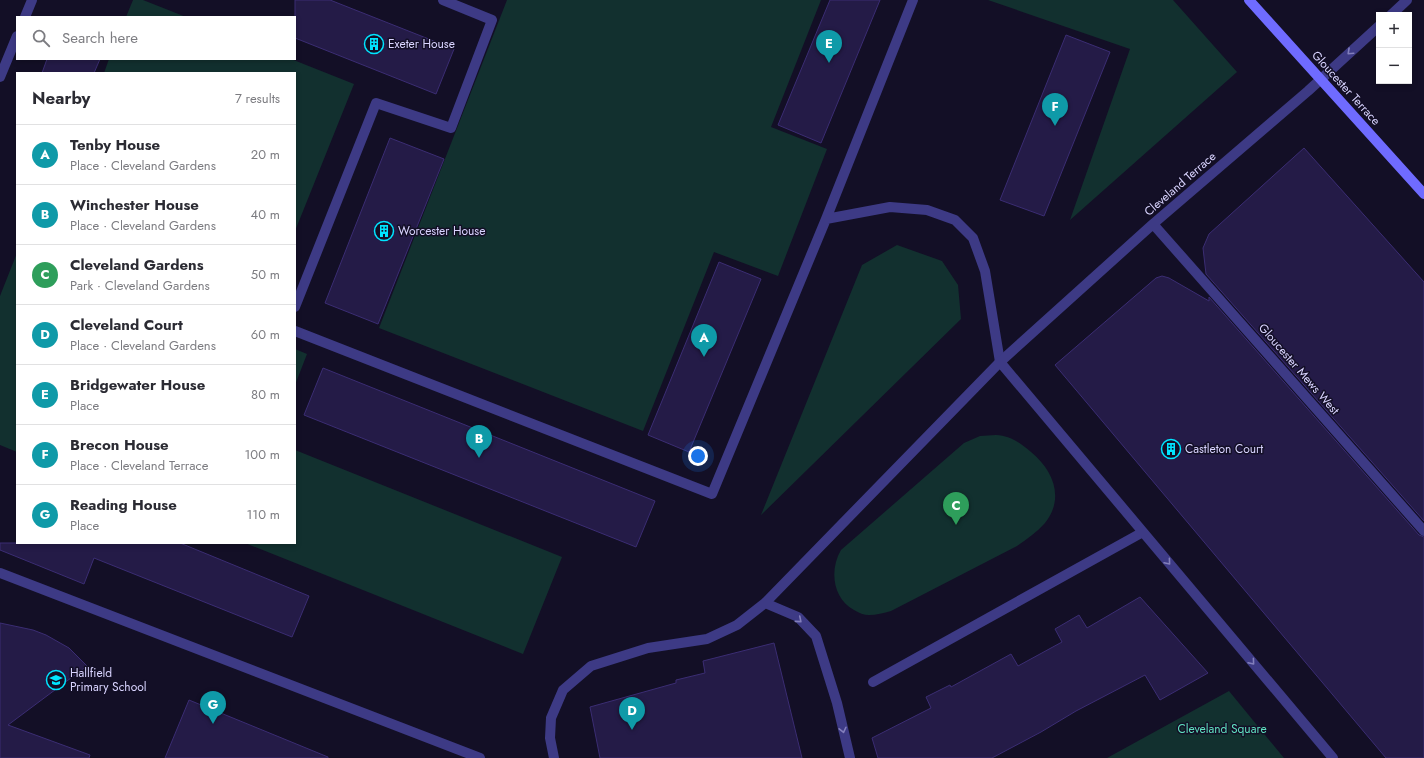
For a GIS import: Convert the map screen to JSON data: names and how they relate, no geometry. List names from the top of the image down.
{
  "streets": {
    "street": ["Gloucester Terrace", "Cleveland Terrace", "Gloucester Mews West"]
  },
  "crossings": [
    ["Gloucester Terrace", "Cleveland Terrace"],
    ["Cleveland Terrace", "Gloucester Mews West"]
  ],
  "parks": ["Cleveland Square"],
  "places": {
    "building": ["Exeter House", "Worcester House", "Castleton Court"],
    "school or university": ["Hallfield Primary School"]
  },
  "page": {
    "map_buttons": ["+", "−"],
    "search": "Search here",
    "pins": [
      "E",
      "F",
      "A",
      "B",
      "C",
      "G",
      "D"
    ],
    "heading": ["Nearby", "7 results"],
    "list": [
      {
        "mark": "A",
        "name": "Tenby House",
        "note": "Place · Cleveland Gardens",
        "value": "20 m"
      },
      {
        "mark": "B",
        "name": "Winchester House",
        "note": "Place · Cleveland Gardens",
        "value": "40 m"
      },
      {
        "mark": "C",
        "name": "Cleveland Gardens",
        "note": "Park · Cleveland Gardens",
        "value": "50 m"
      },
      {
        "mark": "D",
        "name": "Cleveland Court",
        "note": "Place · Cleveland Gardens",
        "value": "60 m"
      },
      {
        "mark": "E",
        "name": "Bridgewater House",
        "note": "Place",
        "value": "80 m"
      },
      {
        "mark": "F",
        "name": "Brecon House",
        "note": "Place · Cleveland Terrace",
        "value": "100 m"
      },
      {
        "mark": "G",
        "name": "Reading House",
        "note": "Place",
        "value": "110 m"
      }
    ]
  }
}
